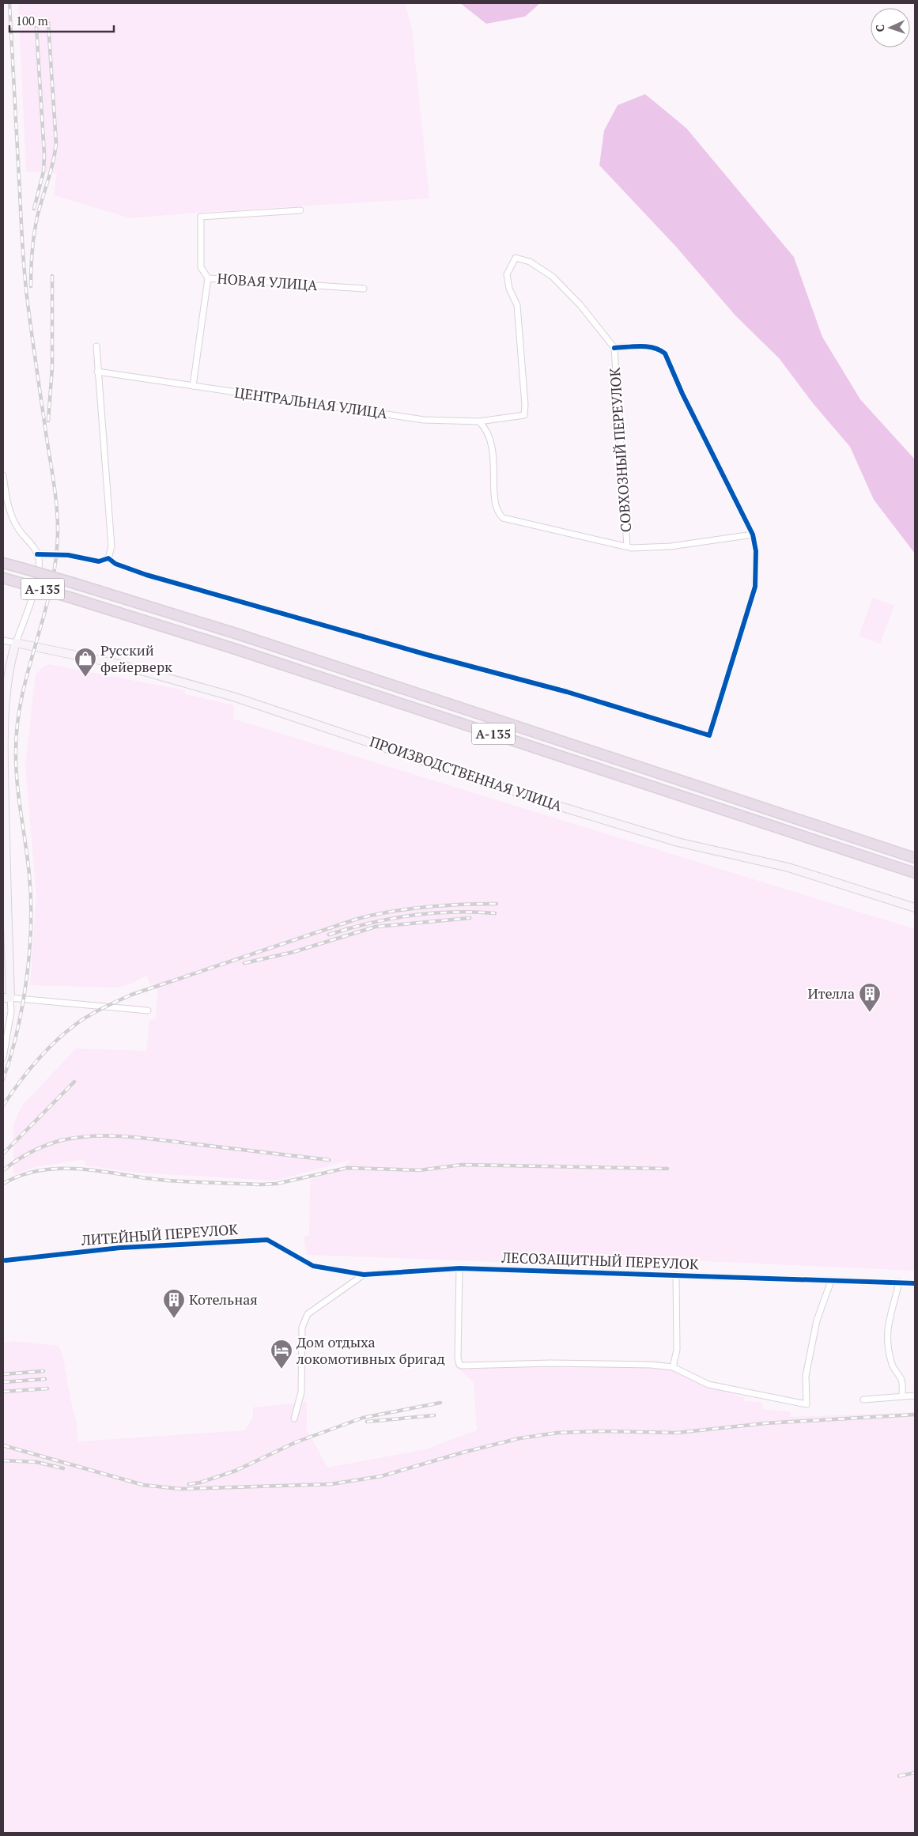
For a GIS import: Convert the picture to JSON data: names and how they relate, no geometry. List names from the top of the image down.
{
  "streets": {
    "highway": ["А-135"],
    "street": [
      "НОВАЯ УЛИЦА",
      "ЦЕНТРАЛЬНАЯ УЛИЦА",
      "СОВХОЗНЫЙ ПЕРЕУЛОК",
      "ПРОИЗВОДСТВЕННАЯ УЛИЦА",
      "ЛИТЕЙНЫЙ ПЕРЕУЛОК",
      "ЛЕСОЗАЩИТНЫЙ ПЕРЕУЛОК"
    ]
  },
  "crossings": [
    ["НОВАЯ УЛИЦА", "ЦЕНТРАЛЬНАЯ УЛИЦА"],
    ["ЦЕНТРАЛЬНАЯ УЛИЦА", "СОВХОЗНЫЙ ПЕРЕУЛОК"],
    ["ЛИТЕЙНЫЙ ПЕРЕУЛОК", "ЛЕСОЗАЩИТНЫЙ ПЕРЕУЛОК"]
  ],
  "places": {
    "shop": ["Русский фейерверк"],
    "building": ["Ителла", "Котельная"],
    "hotel": ["Дом отдыха локомотивных бригад"]
  },
  "scale_bar": "100 m",
  "north": "left"
}
